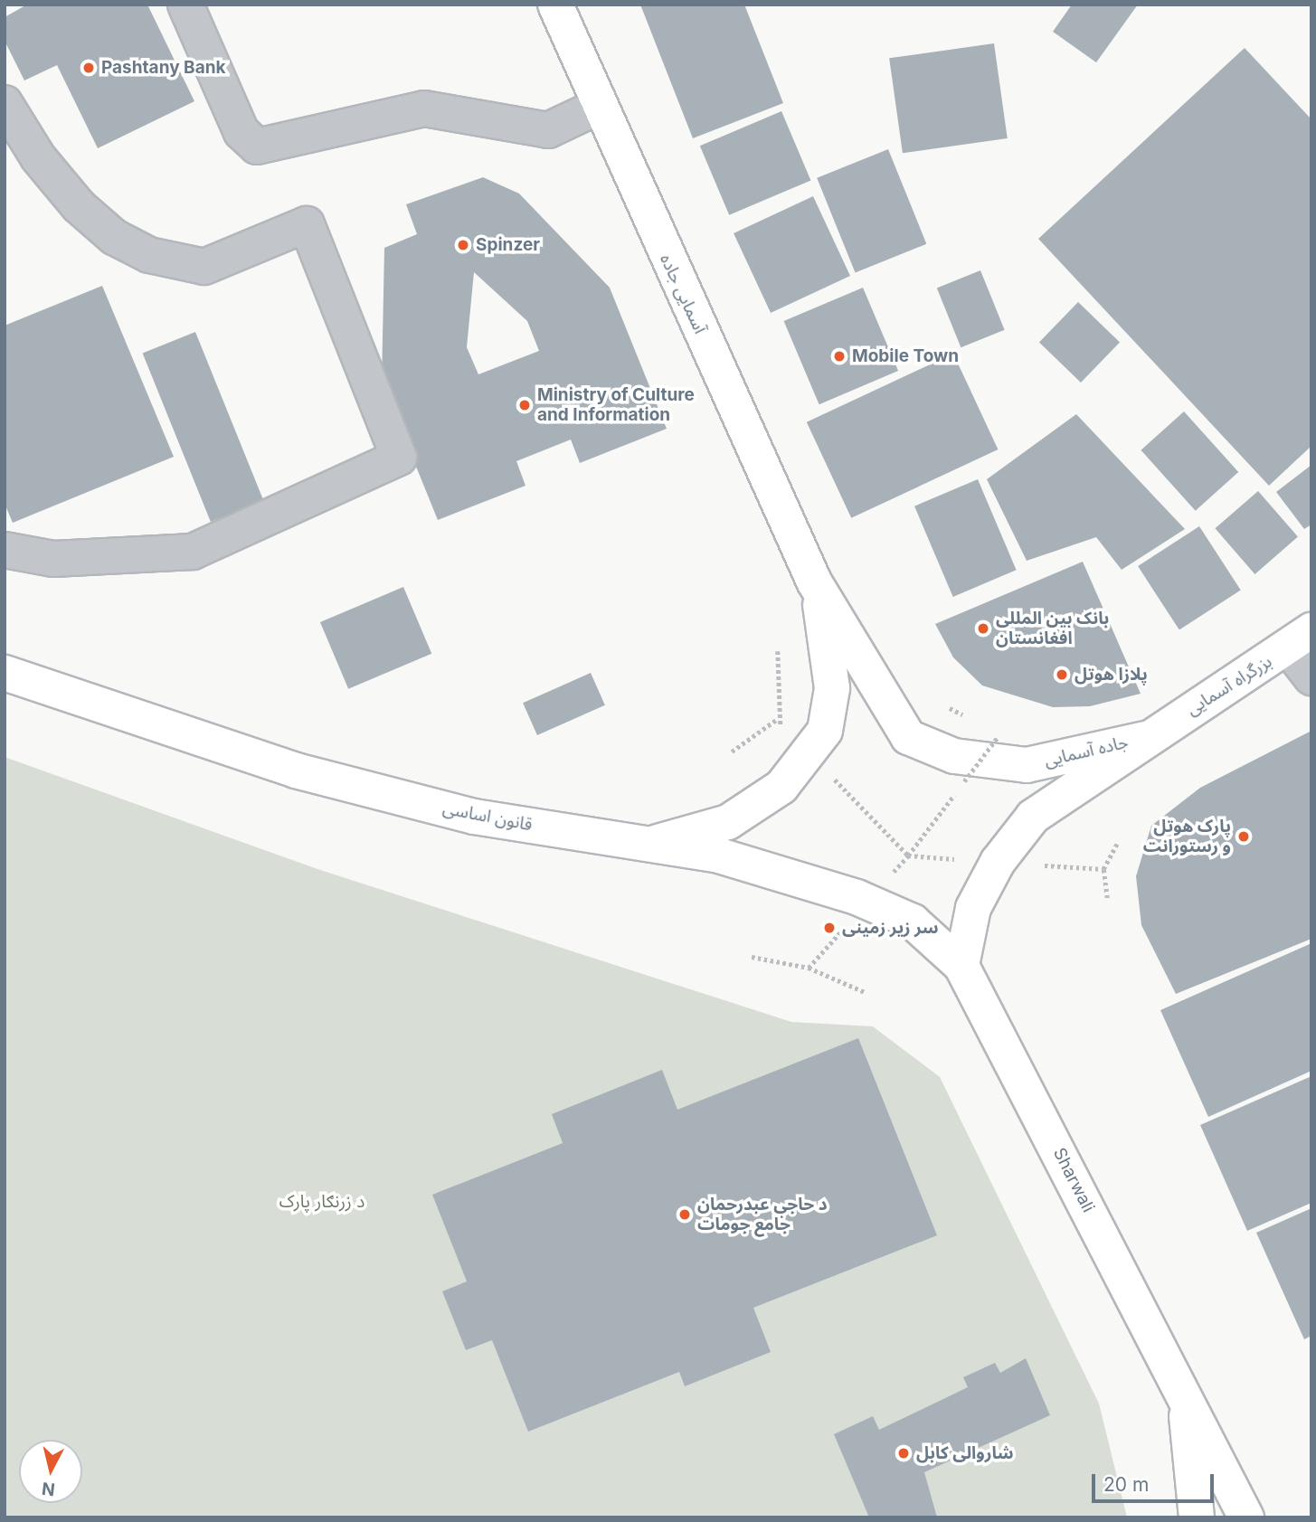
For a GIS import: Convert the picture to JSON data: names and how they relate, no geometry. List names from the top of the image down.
{
  "streets": {
    "highway": [
      "آسمایی جاده",
      "بزرگراه آسمایی",
      "جاده آسمایی",
      "قانون اساسی",
      "Sharwali"
    ]
  },
  "crossings": [
    ["آسمایی جاده", "جاده آسمایی"],
    ["بزرگراه آسمایی", "جاده آسمایی"],
    ["جاده آسمایی", "قانون اساسی"],
    ["جاده آسمایی", "Sharwali"],
    ["قانون اساسی", "Sharwali"]
  ],
  "parks": ["د زرنګار پارک"],
  "places": [
    "Pashtany Bank",
    "Spinzer",
    "Mobile Town",
    "Ministry of Culture and Information",
    "بانک بین المللی افغانستان",
    "پلازا هوتل",
    "پارک هوتل و رستورانت",
    "سر زیر زمینی",
    "د حاجي عبدرحمان جامع جومات",
    "شاروالی کابل"
  ],
  "scale_bar": "20 m",
  "north": "bottom"
}
